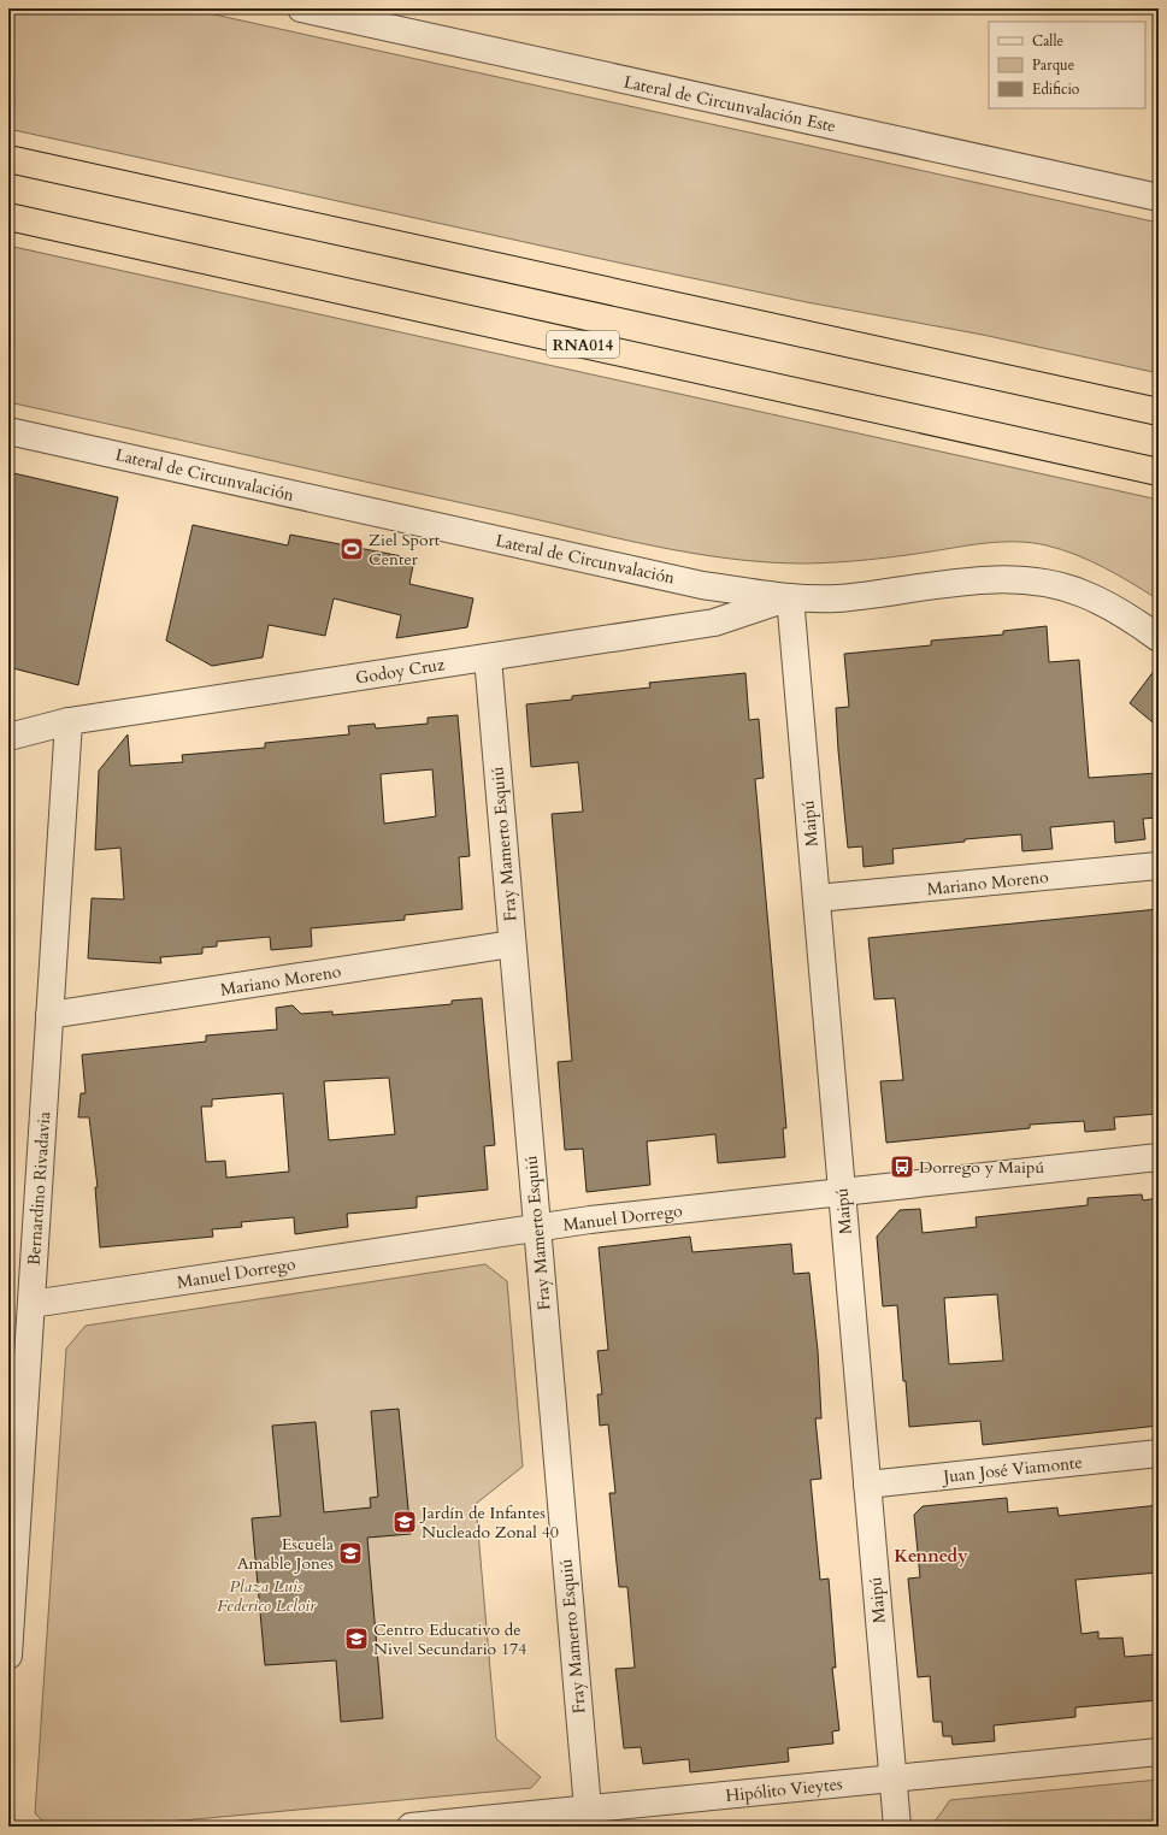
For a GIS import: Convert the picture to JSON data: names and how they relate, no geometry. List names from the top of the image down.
{
  "streets": {
    "highway": ["RNA014"],
    "street": [
      "Lateral de Circunvalación Este",
      "Lateral de Circunvalación",
      "Godoy Cruz",
      "Maipú",
      "Fray Mamerto Esquiú",
      "Mariano Moreno",
      "Bernardino Rivadavia",
      "Manuel Dorrego",
      "Juan José Viamonte",
      "Hipólito Vieytes"
    ]
  },
  "crossings": [
    ["Lateral de Circunvalación", "Godoy Cruz"],
    ["Lateral de Circunvalación", "Maipú"],
    ["Godoy Cruz", "Maipú"],
    ["Godoy Cruz", "Fray Mamerto Esquiú"],
    ["Godoy Cruz", "Bernardino Rivadavia"],
    ["Maipú", "Mariano Moreno"],
    ["Maipú", "Manuel Dorrego"],
    ["Maipú", "Juan José Viamonte"],
    ["Maipú", "Hipólito Vieytes"],
    ["Fray Mamerto Esquiú", "Mariano Moreno"],
    ["Fray Mamerto Esquiú", "Manuel Dorrego"],
    ["Fray Mamerto Esquiú", "Hipólito Vieytes"],
    ["Mariano Moreno", "Bernardino Rivadavia"],
    ["Bernardino Rivadavia", "Manuel Dorrego"]
  ],
  "districts": ["Kennedy"],
  "parks": ["Plaza Luis Federico Leloir"],
  "places": {
    "sports": ["Ziel Sport Center"],
    "bus stop": ["Dorrego y Maipú"],
    "school or university": ["Jardín de Infantes Nucleado Zonal 40", "Escuela Amable Jones", "Centro Educativo de Nivel Secundario 174"]
  },
  "legend": ["Calle", "Parque", "Edificio"]
}
